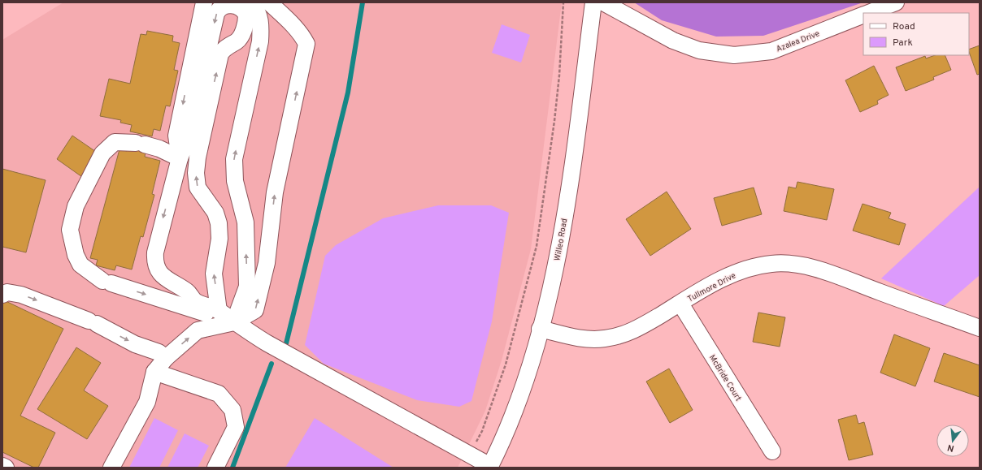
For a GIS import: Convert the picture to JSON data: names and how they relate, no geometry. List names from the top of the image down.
{
  "streets": {
    "street": [
      "Azalea Drive",
      "Willeo Road",
      "Tullmore Drive",
      "McBride Court"
    ]
  },
  "crossings": [
    ["Willeo Road", "Tullmore Drive"],
    ["Tullmore Drive", "McBride Court"]
  ],
  "legend": ["Road", "Park"],
  "north": "bottom"
}
